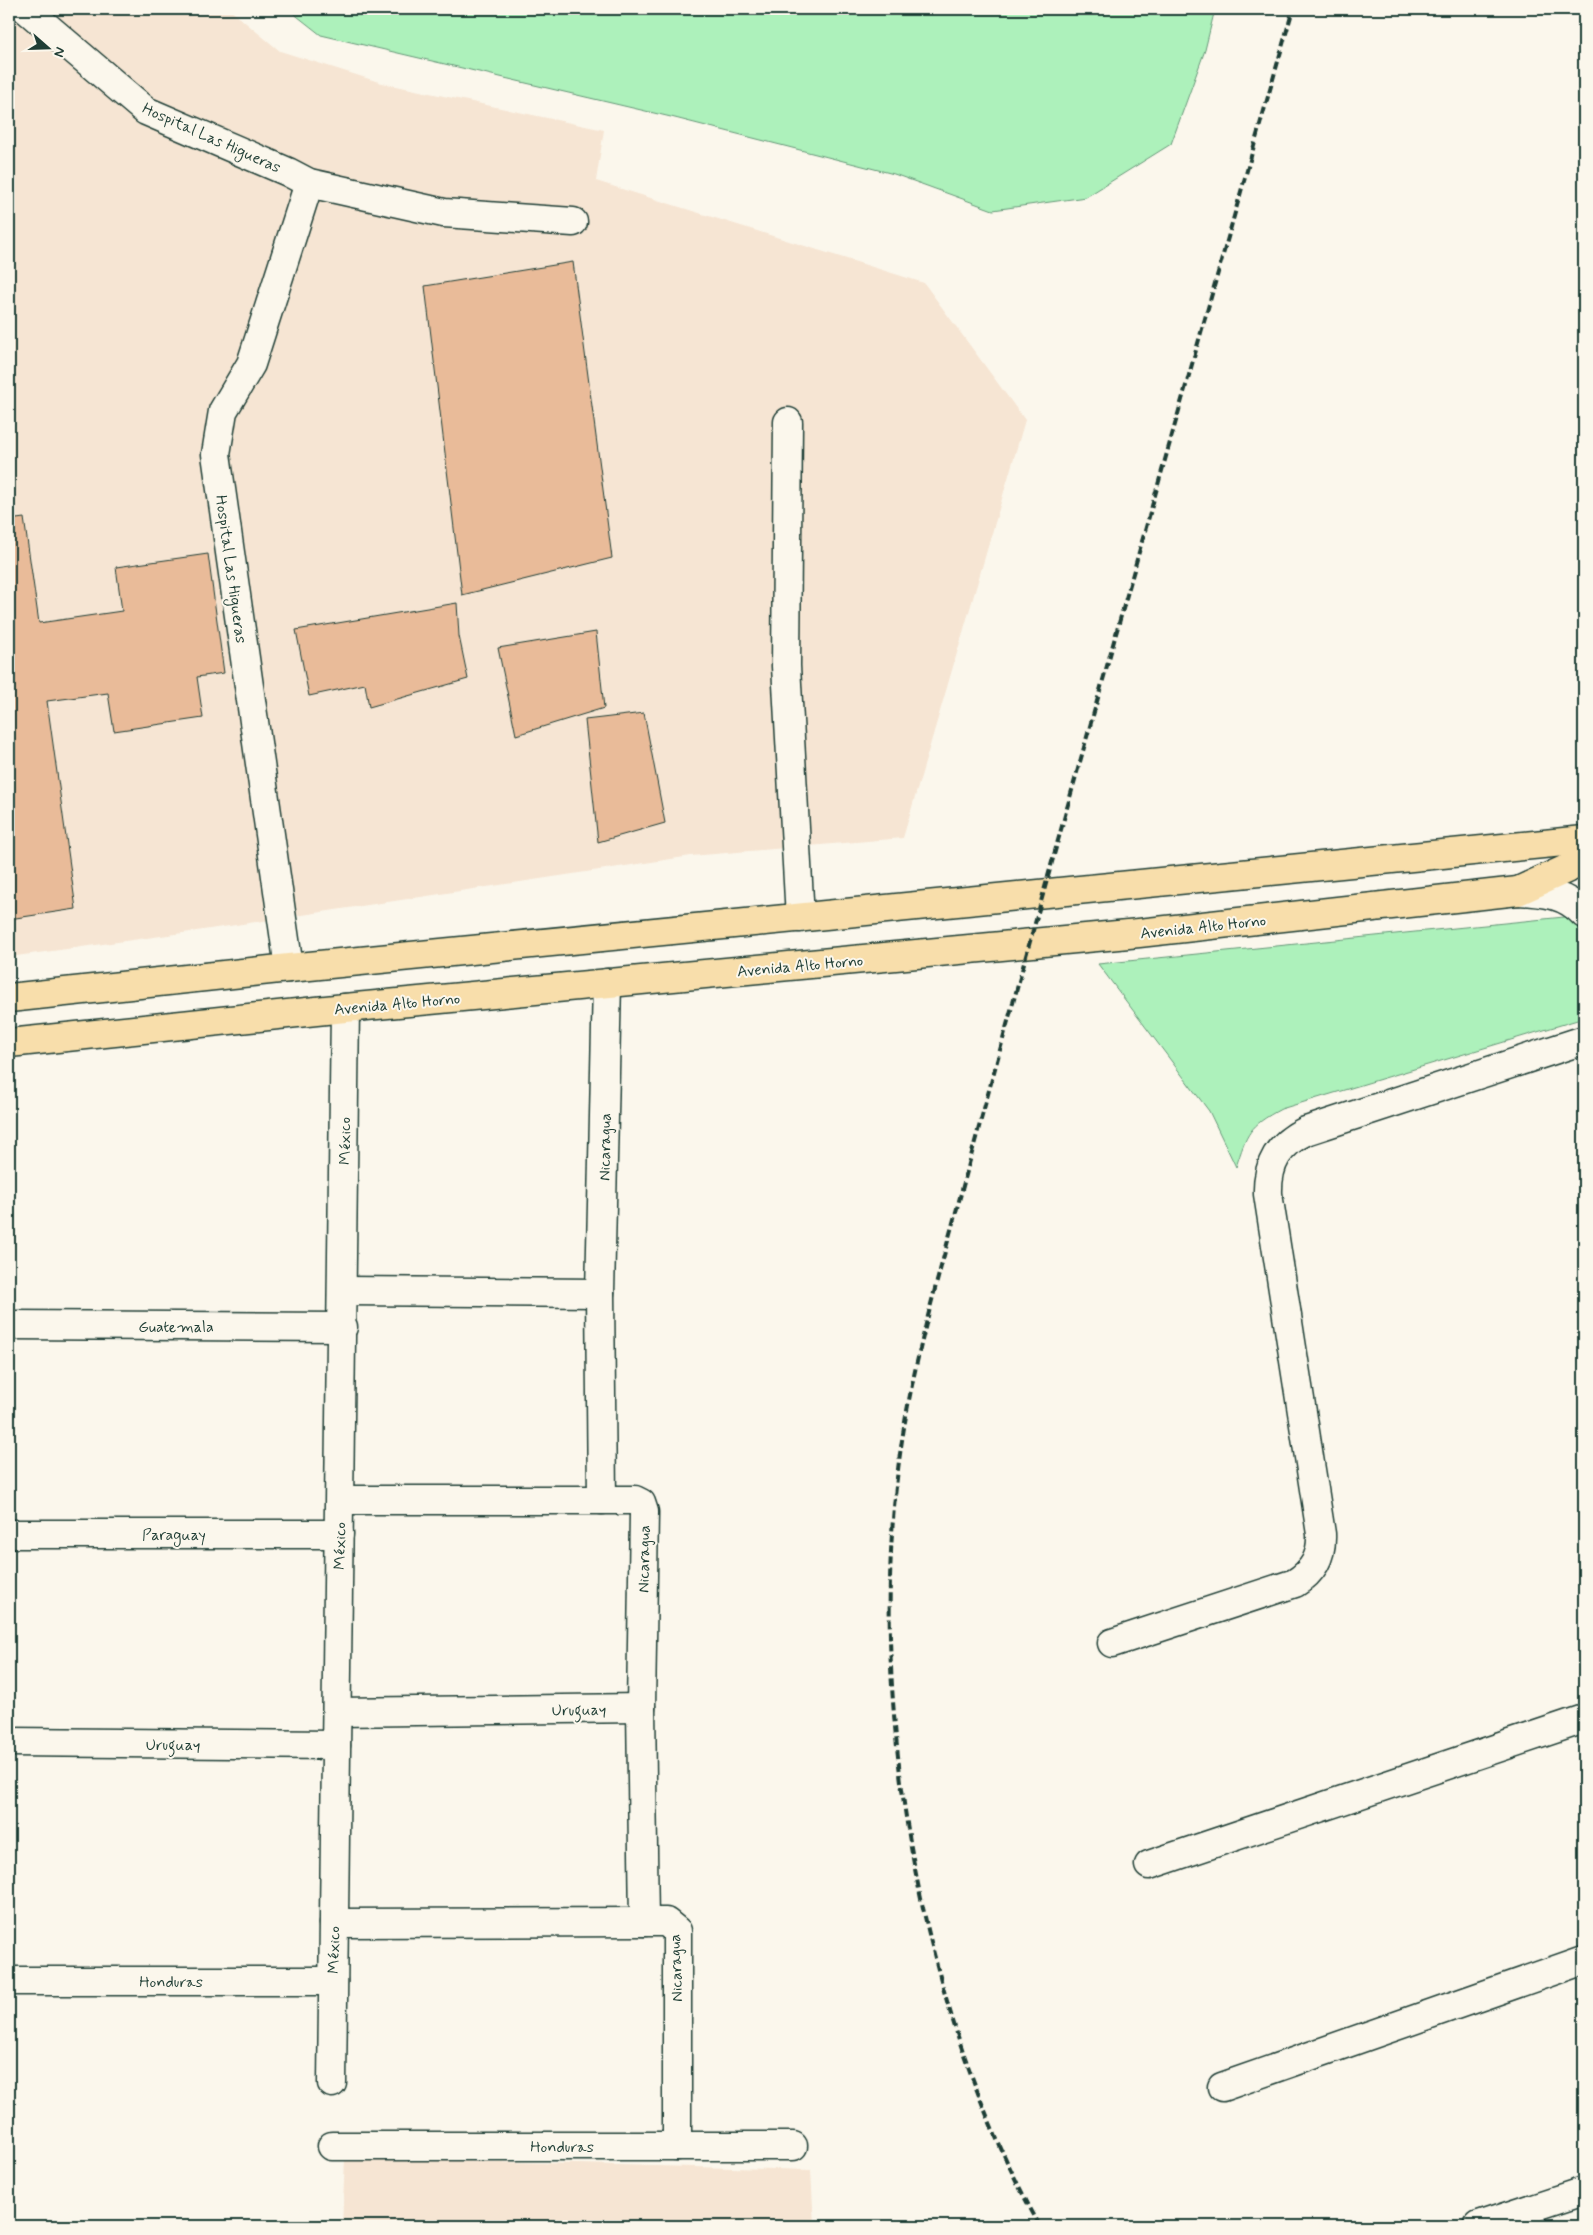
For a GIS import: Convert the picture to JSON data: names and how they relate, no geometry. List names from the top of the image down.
{
  "streets": {
    "main road": ["Avenida Alto Horno"],
    "street": [
      "Hospital Las Higueras",
      "México",
      "Nicaragua",
      "Guatemala",
      "Paraguay",
      "Uruguay",
      "Honduras"
    ]
  },
  "crossings": [
    ["Avenida Alto Horno", "México"],
    ["Avenida Alto Horno", "Nicaragua"],
    ["México", "Guatemala"],
    ["México", "Paraguay"],
    ["México", "Uruguay"],
    ["México", "Honduras"],
    ["Nicaragua", "Uruguay"],
    ["Nicaragua", "Honduras"]
  ],
  "north": "right"
}
